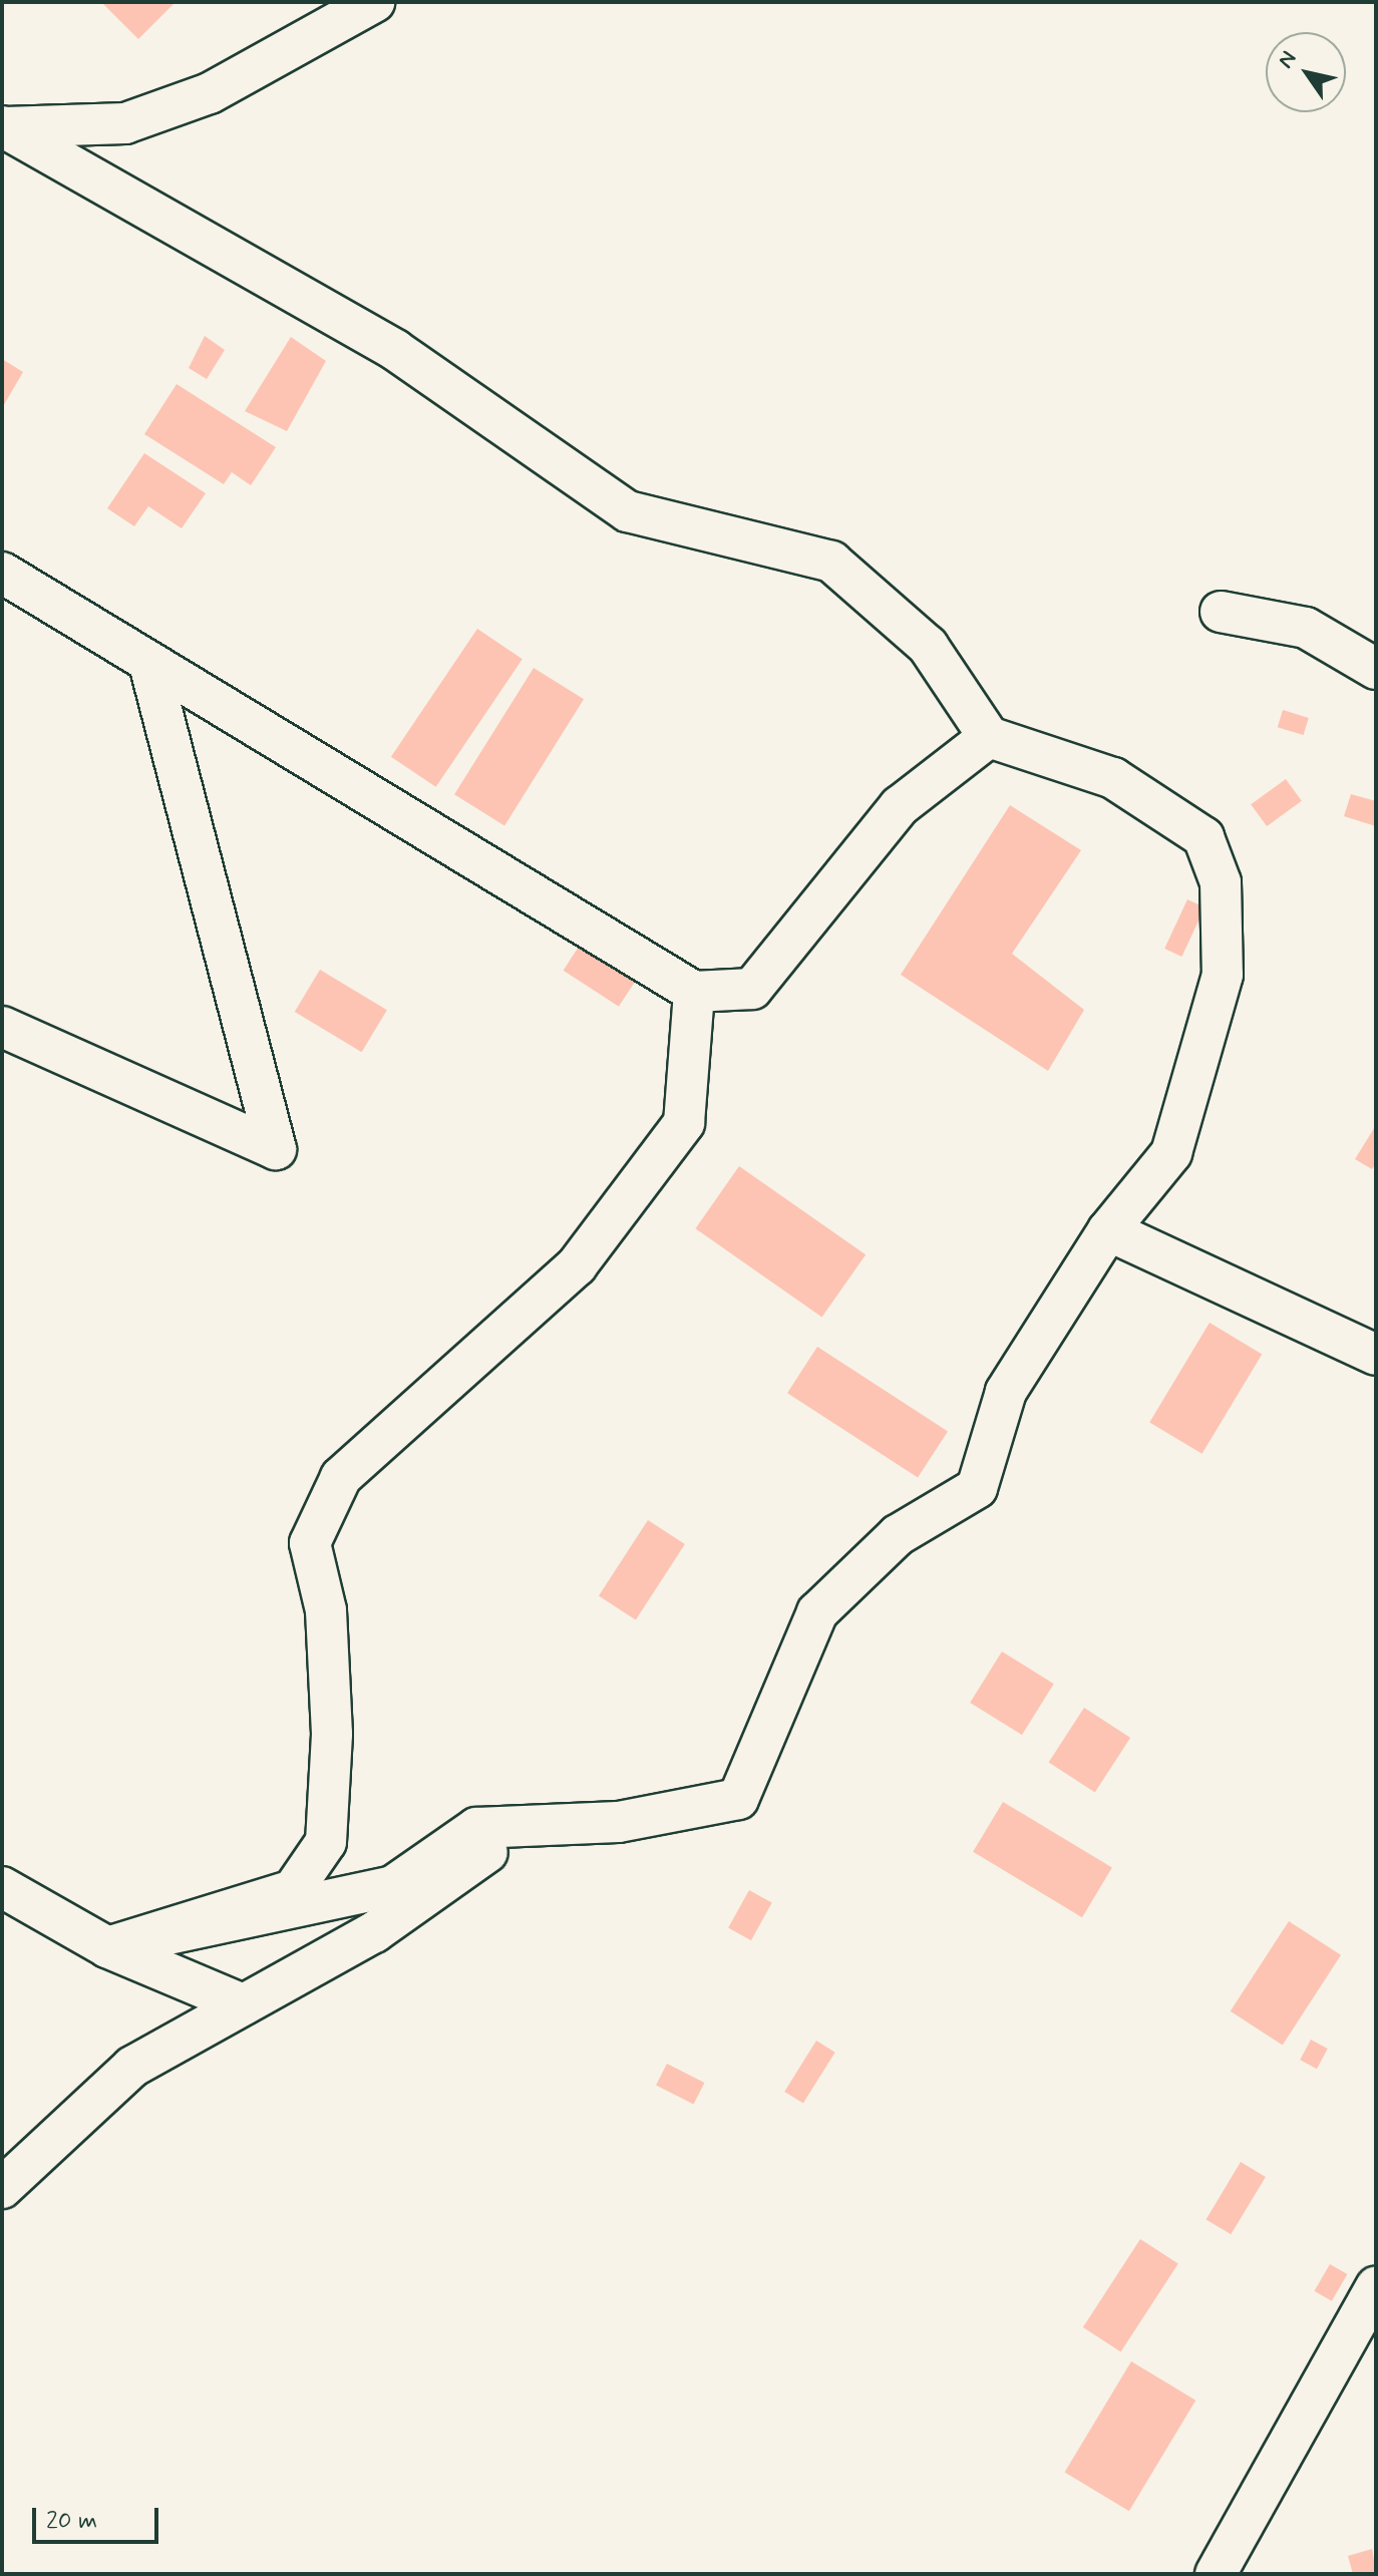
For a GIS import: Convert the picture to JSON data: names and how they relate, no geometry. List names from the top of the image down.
{
  "scale_bar": "20 m",
  "north": "top left"
}
